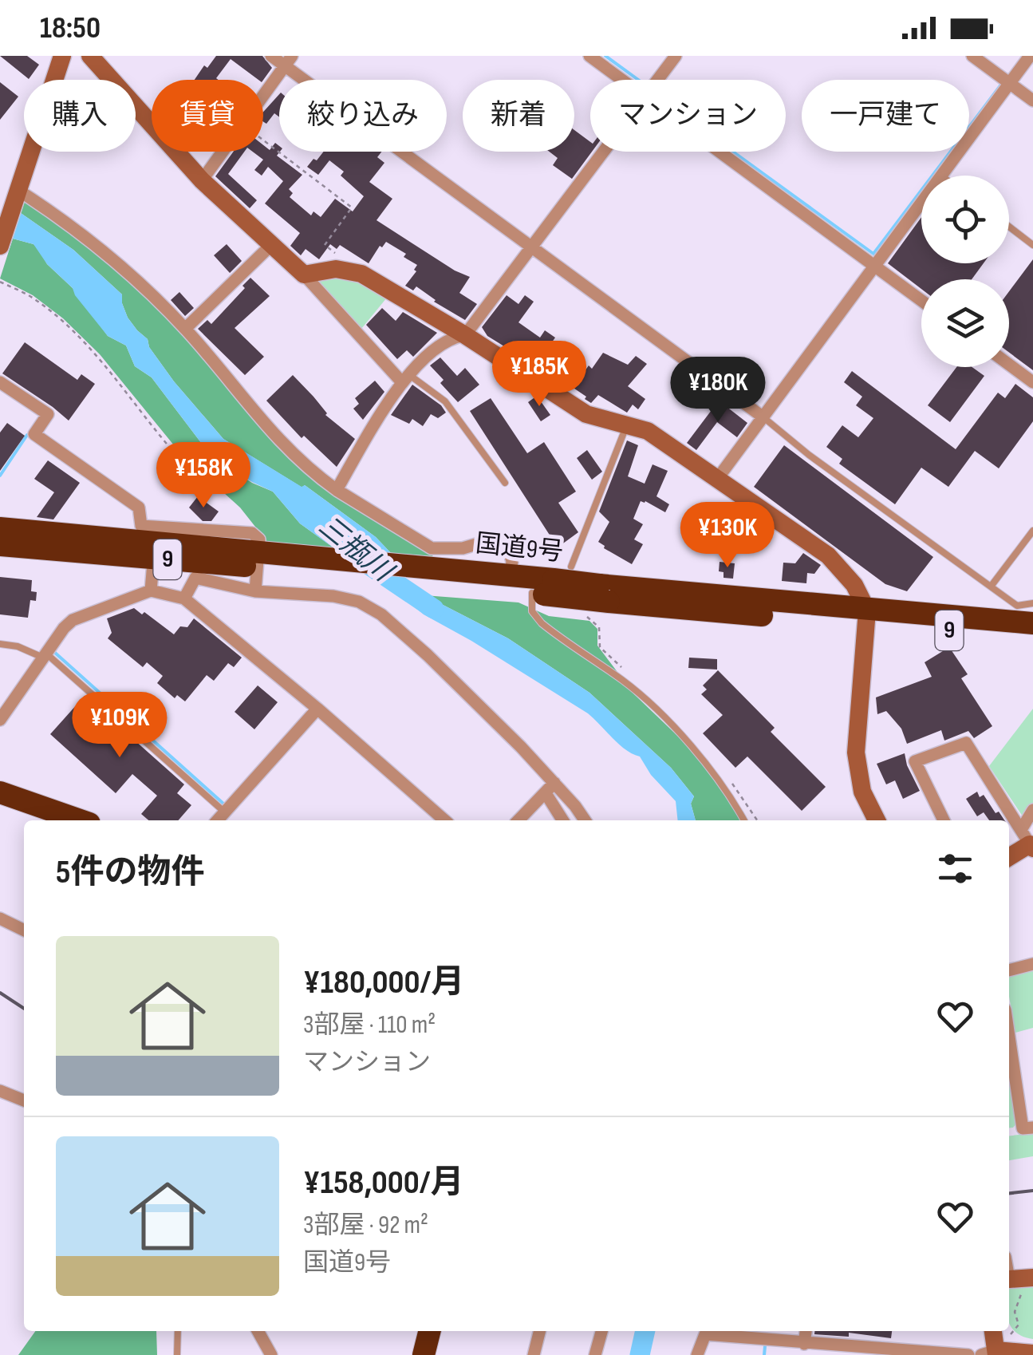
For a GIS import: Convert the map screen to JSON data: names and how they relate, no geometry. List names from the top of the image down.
{
  "streets": {
    "highway": ["国道9号", "9"]
  },
  "water": ["三瓶川"],
  "page": {
    "status": "18:50",
    "chip": [
      "購入",
      "賃貸",
      "絞り込み",
      "新着",
      "マンション",
      "一戸建て"
    ],
    "price": [
      "¥185K",
      "¥180K",
      "¥158K",
      "¥130K",
      "¥109K"
    ],
    "heading": "5件の物件",
    "list": [
      {
        "name": "¥180,000/月",
        "note": "3部屋 · 110 m² · マンション"
      },
      {
        "name": "¥158,000/月",
        "note": "3部屋 · 92 m² · 国道9号"
      }
    ]
  }
}
